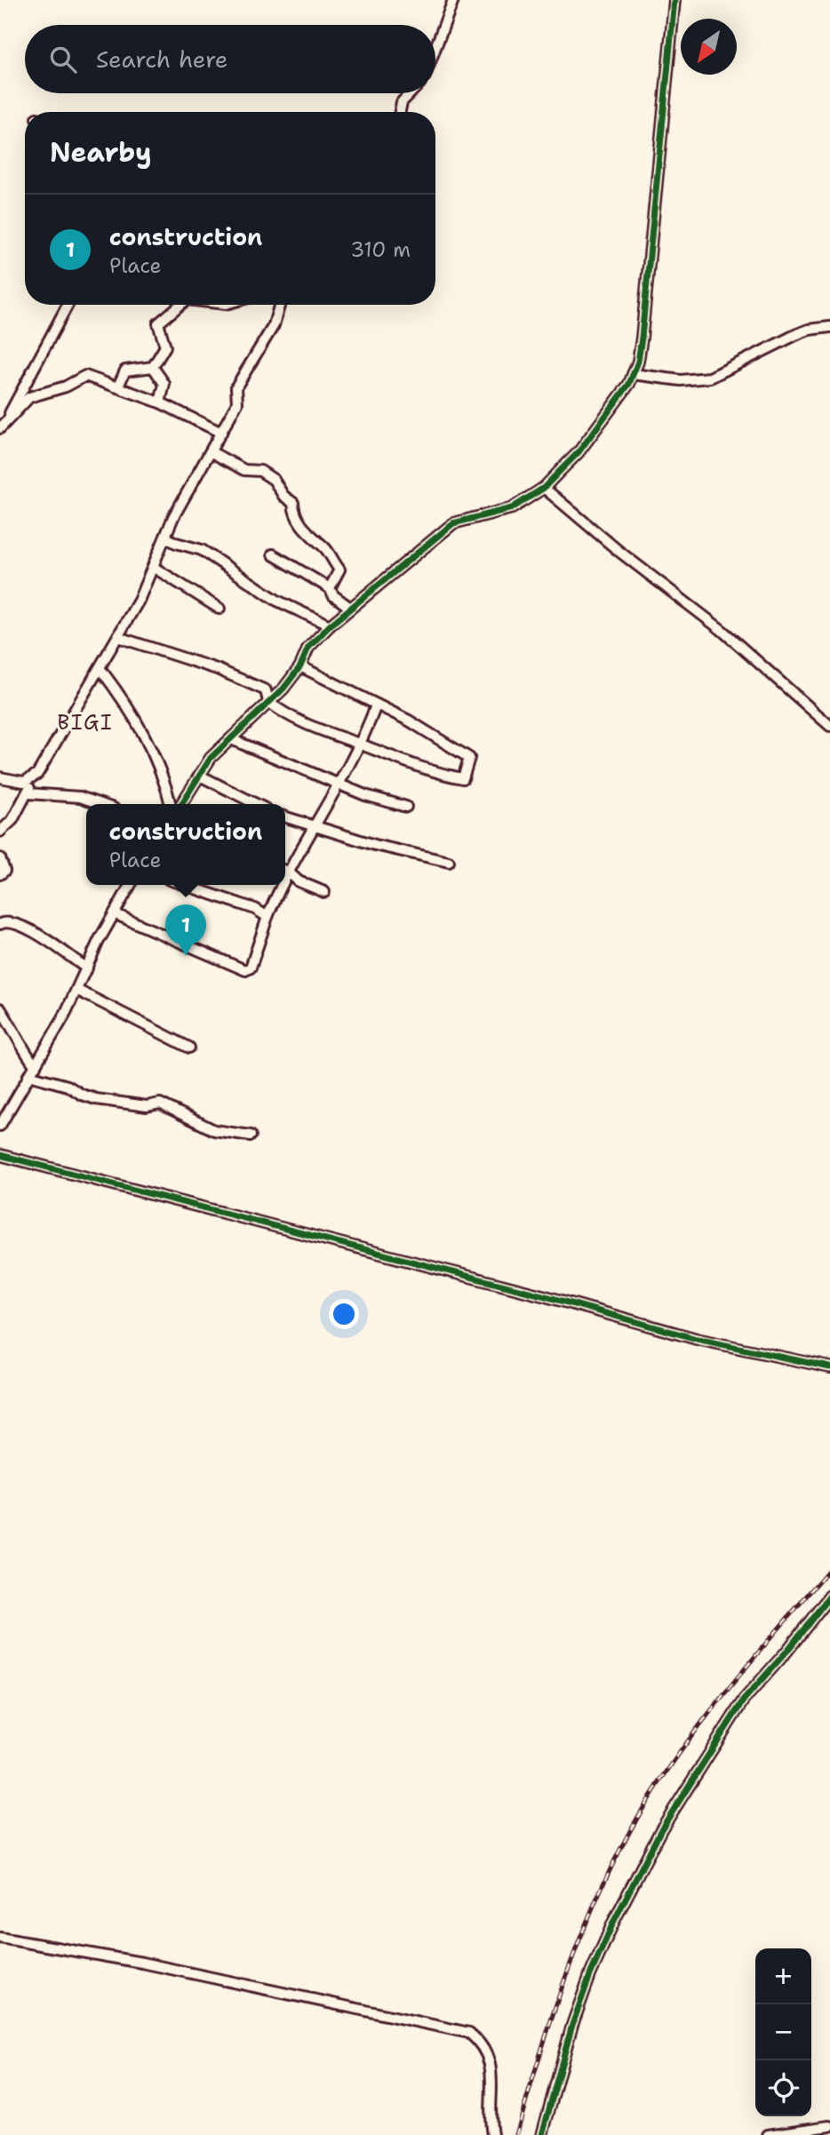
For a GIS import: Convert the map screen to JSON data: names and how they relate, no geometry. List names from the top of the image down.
{
  "districts": ["BIGI"],
  "north": "bottom left",
  "page": {
    "search": "Search here",
    "heading": "Nearby",
    "list": [
      {
        "mark": "1",
        "name": "construction",
        "note": "Place",
        "value": "310 m"
      }
    ],
    "popup": ["construction", "Place"],
    "pins": "1",
    "map_buttons": ["+", "−"]
  }
}
